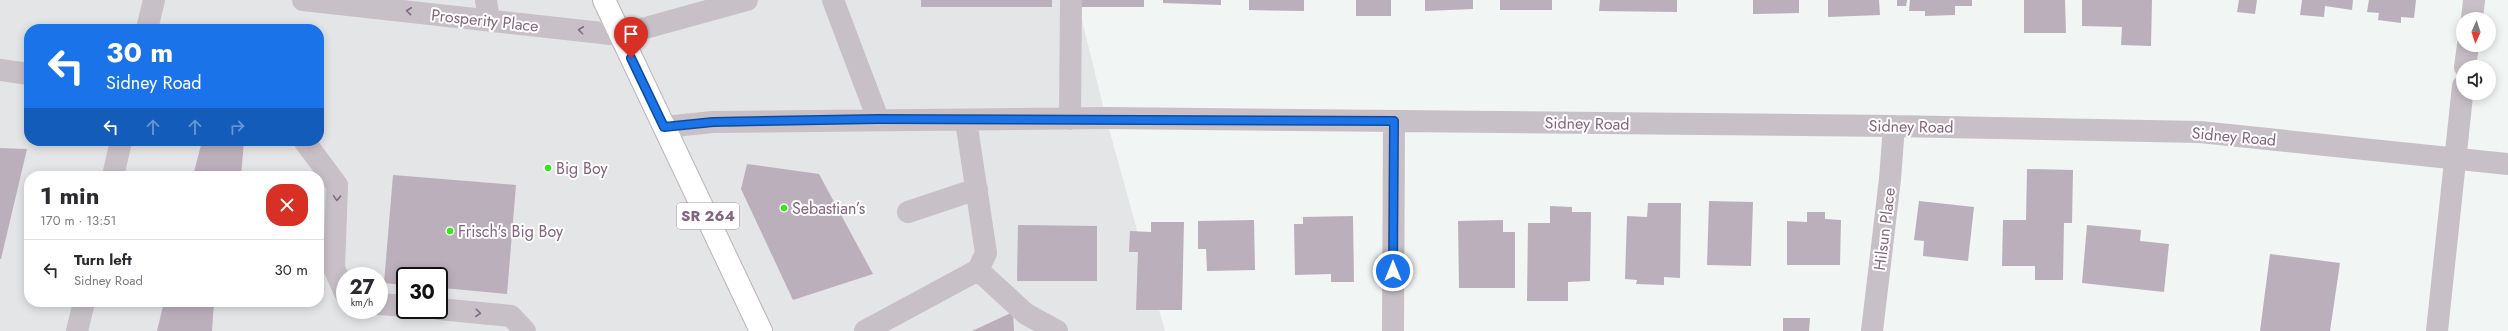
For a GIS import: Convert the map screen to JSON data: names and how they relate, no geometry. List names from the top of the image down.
{
  "streets": {
    "main road": ["SR 264"],
    "street": ["Prosperity Place", "Sidney Road", "Hilsun Place"]
  },
  "crossings": [
    ["Prosperity Place", "SR 264"],
    ["Sidney Road", "SR 264"],
    ["Sidney Road", "Hilsun Place"]
  ],
  "one_way": ["Prosperity Place"],
  "places": ["Big Boy", "Sebastian’s", "Frisch's Big Boy"],
  "north": "bottom",
  "page": {
    "turn": ["30 m", "Sidney Road"],
    "heading": ["1 min", "170 m · 13:51"],
    "list": [
      {
        "name": "Turn left",
        "note": "Sidney Road",
        "value": "30 m"
      }
    ],
    "speed": "27 km/h",
    "limit": "30"
  }
}
